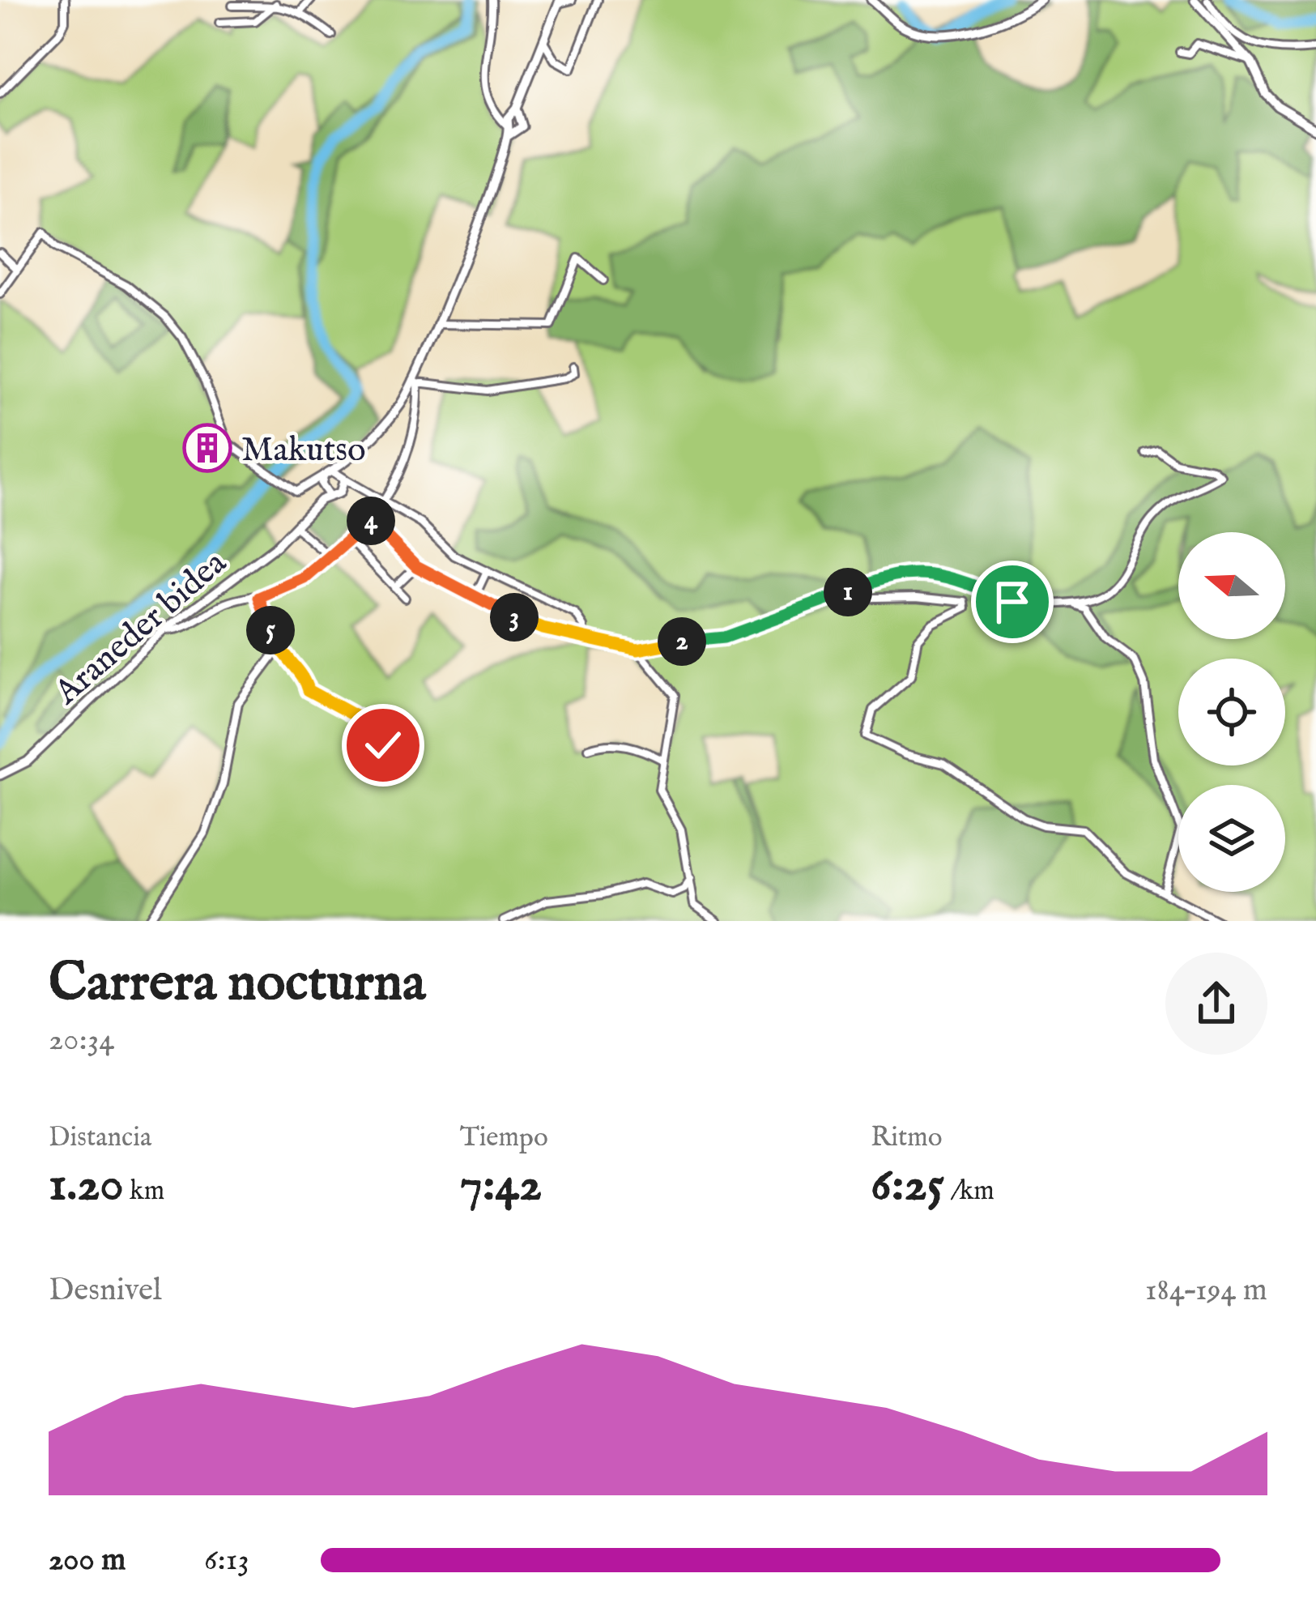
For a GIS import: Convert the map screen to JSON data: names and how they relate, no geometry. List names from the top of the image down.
{
  "streets": {
    "street": ["Araneder bidea"]
  },
  "places": {
    "building": ["Makutso"]
  },
  "north": "left",
  "page": {
    "pins": [
      "4",
      "1",
      "3",
      "5",
      "2"
    ],
    "heading": ["Carrera nocturna", "20:34"],
    "stats": [
      ["Distancia", "1.20 km"],
      ["Tiempo", "7:42"],
      ["Ritmo", "6:25 /km"]
    ],
    "chart": ["Desnivel", "184–194 m"],
    "list": [
      {
        "name": "200 m",
        "note": "6:13"
      }
    ]
  }
}
